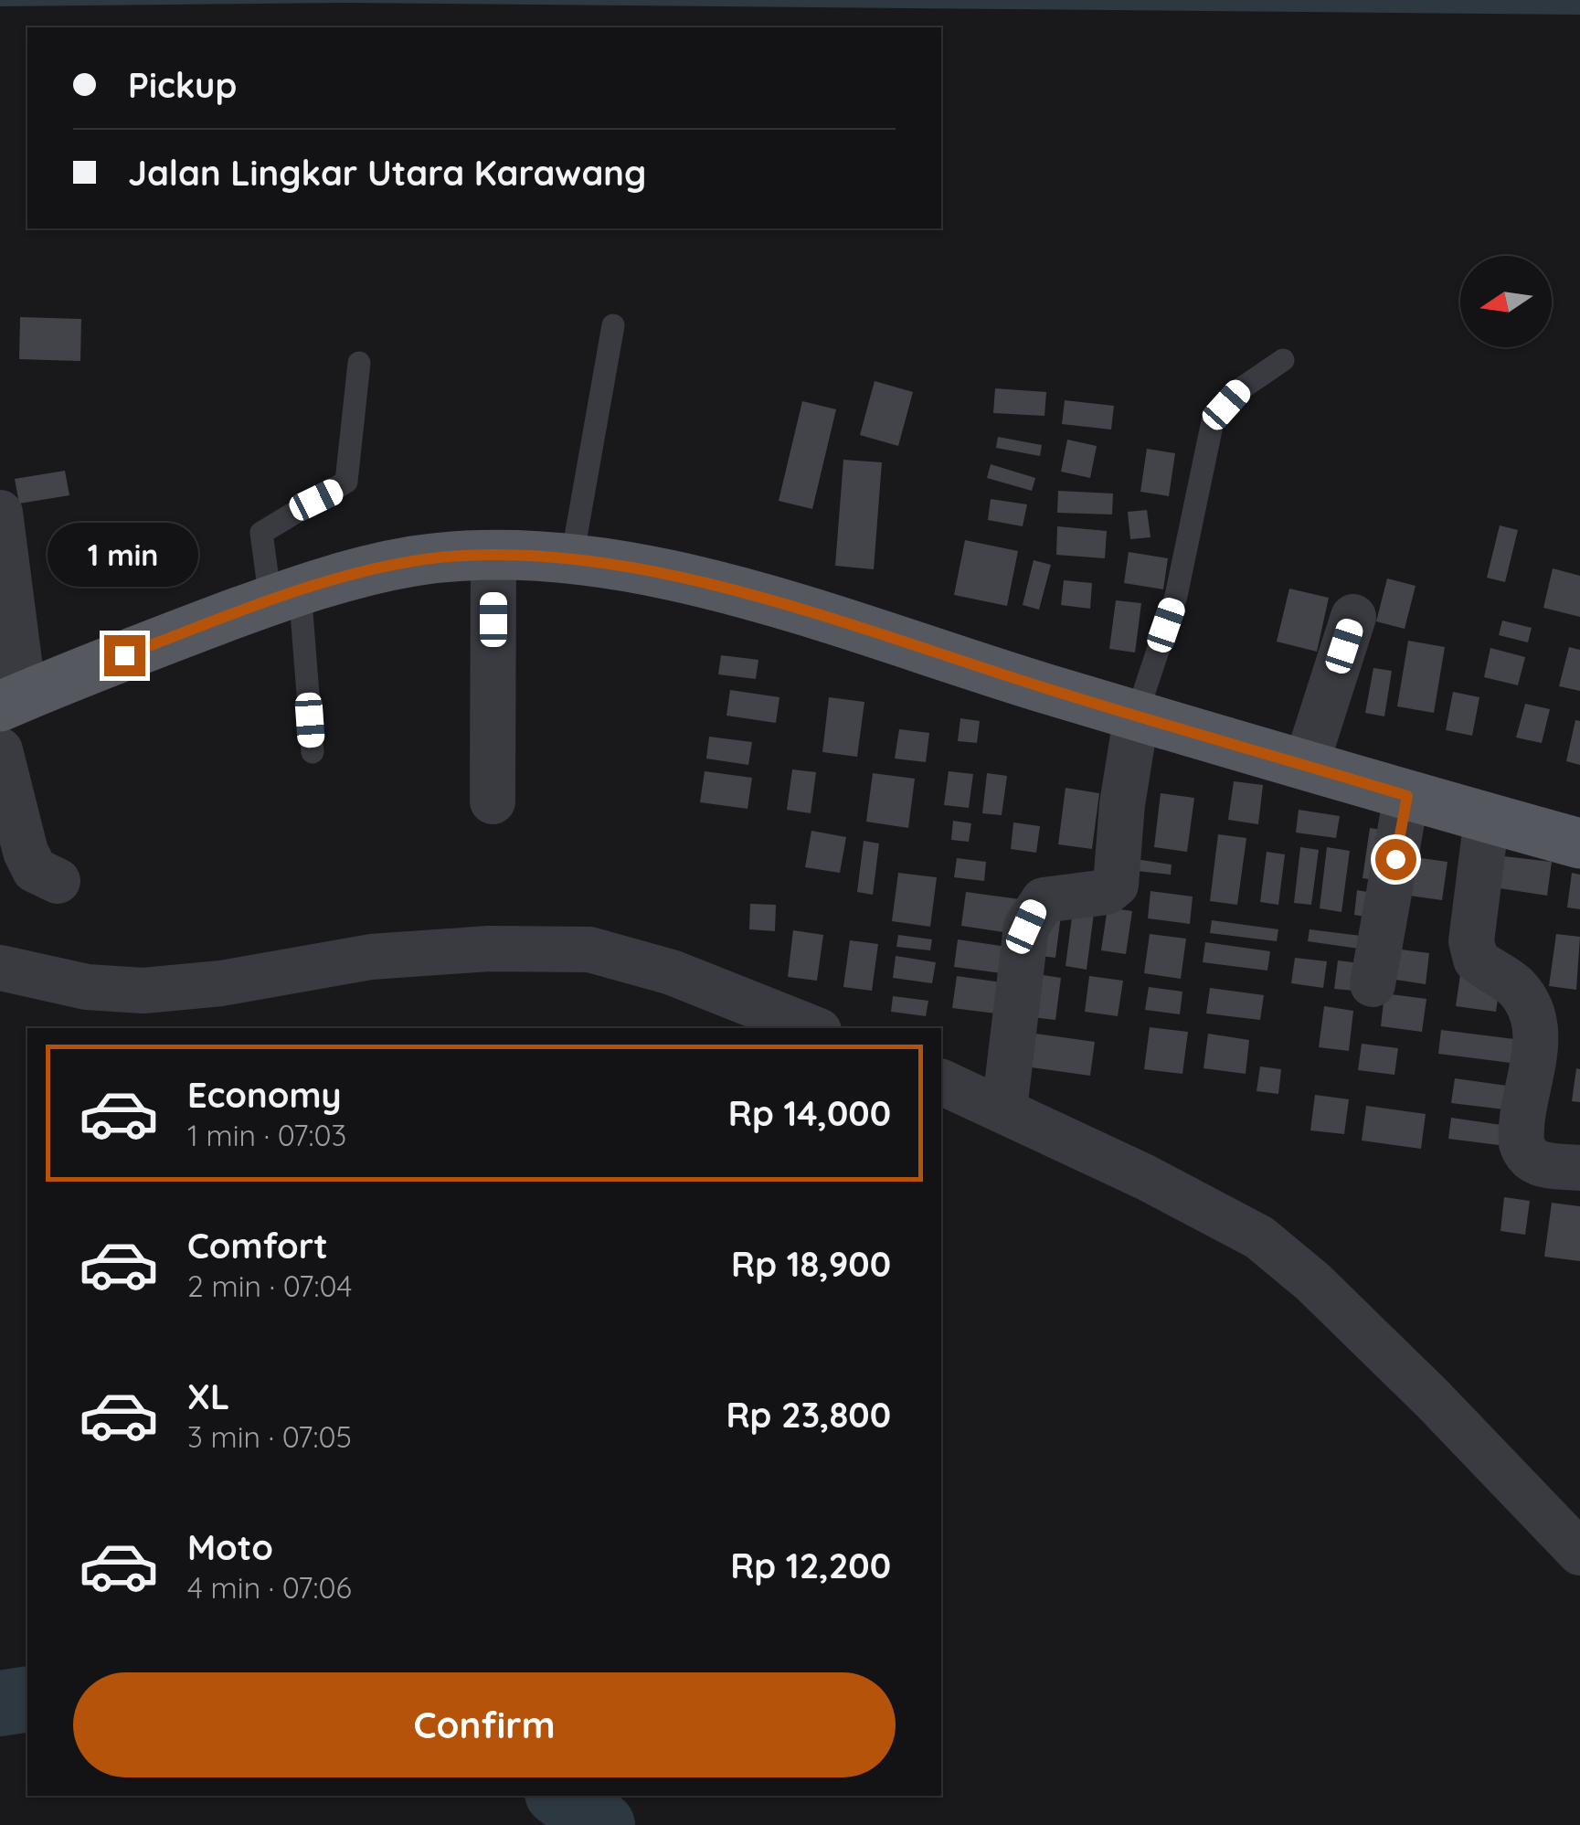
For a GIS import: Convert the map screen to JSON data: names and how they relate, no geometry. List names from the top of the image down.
{
  "north": "left",
  "page": {
    "banner": ["Pickup", "Jalan Lingkar Utara Karawang"],
    "bubble": "1 min",
    "list": [
      {
        "name": "Economy",
        "note": "1 min · 07:03",
        "value": "Rp 14,000"
      },
      {
        "name": "Comfort",
        "note": "2 min · 07:04",
        "value": "Rp 18,900"
      },
      {
        "name": "XL",
        "note": "3 min · 07:05",
        "value": "Rp 23,800"
      },
      {
        "name": "Moto",
        "note": "4 min · 07:06",
        "value": "Rp 12,200"
      }
    ],
    "buttons": "Confirm"
  }
}
